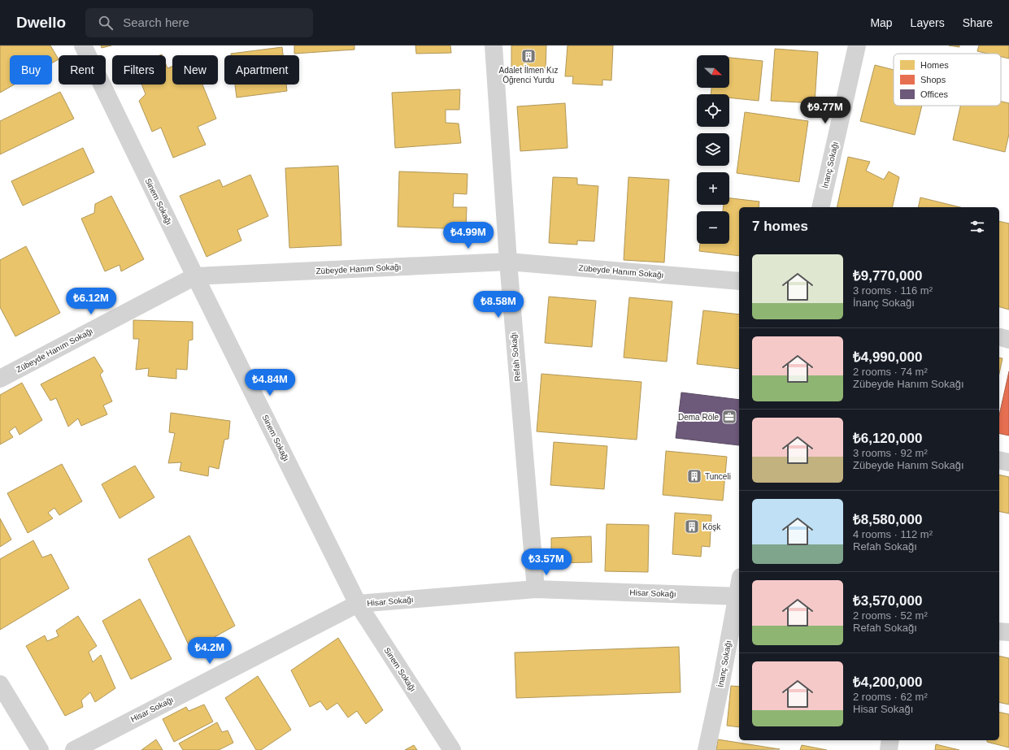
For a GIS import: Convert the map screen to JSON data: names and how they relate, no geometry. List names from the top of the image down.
{
  "streets": {
    "street": [
      "İnanç Sokağı",
      "Sinem Sokağı",
      "Zübeyde Hanım Sokağı",
      "Refah Sokağı",
      "Hisar Sokağı"
    ]
  },
  "crossings": [
    ["İnanç Sokağı", "Hisar Sokağı"],
    ["Sinem Sokağı", "Zübeyde Hanım Sokağı"],
    ["Sinem Sokağı", "Hisar Sokağı"],
    ["Zübeyde Hanım Sokağı", "Refah Sokağı"],
    ["Refah Sokağı", "Hisar Sokağı"]
  ],
  "places": {
    "building": ["Adalet İlmen Kız Öğrenci Yurdu", "Tunceli", "Köşk"],
    "office": ["Dema Röle"]
  },
  "legend": ["Homes", "Shops", "Offices"],
  "north": "right",
  "page": {
    "header": "Dwello",
    "search": "Search here",
    "nav": ["Map", "Layers", "Share"],
    "map_buttons": ["+", "−"],
    "chip": [
      "Buy",
      "Rent",
      "Filters",
      "New",
      "Apartment"
    ],
    "price": [
      "₺9.77M",
      "₺4.99M",
      "₺6.12M",
      "₺8.58M",
      "₺4.84M",
      "₺3.57M",
      "₺4.2M"
    ],
    "heading": "7 homes",
    "list": [
      {
        "name": "₺9,770,000",
        "note": "3 rooms · 116 m² · İnanç Sokağı"
      },
      {
        "name": "₺4,990,000",
        "note": "2 rooms · 74 m² · Zübeyde Hanım Sokağı"
      },
      {
        "name": "₺6,120,000",
        "note": "3 rooms · 92 m² · Zübeyde Hanım Sokağı"
      },
      {
        "name": "₺8,580,000",
        "note": "4 rooms · 112 m² · Refah Sokağı"
      },
      {
        "name": "₺3,570,000",
        "note": "2 rooms · 52 m² · Refah Sokağı"
      },
      {
        "name": "₺4,200,000",
        "note": "2 rooms · 62 m² · Hisar Sokağı"
      }
    ]
  }
}
